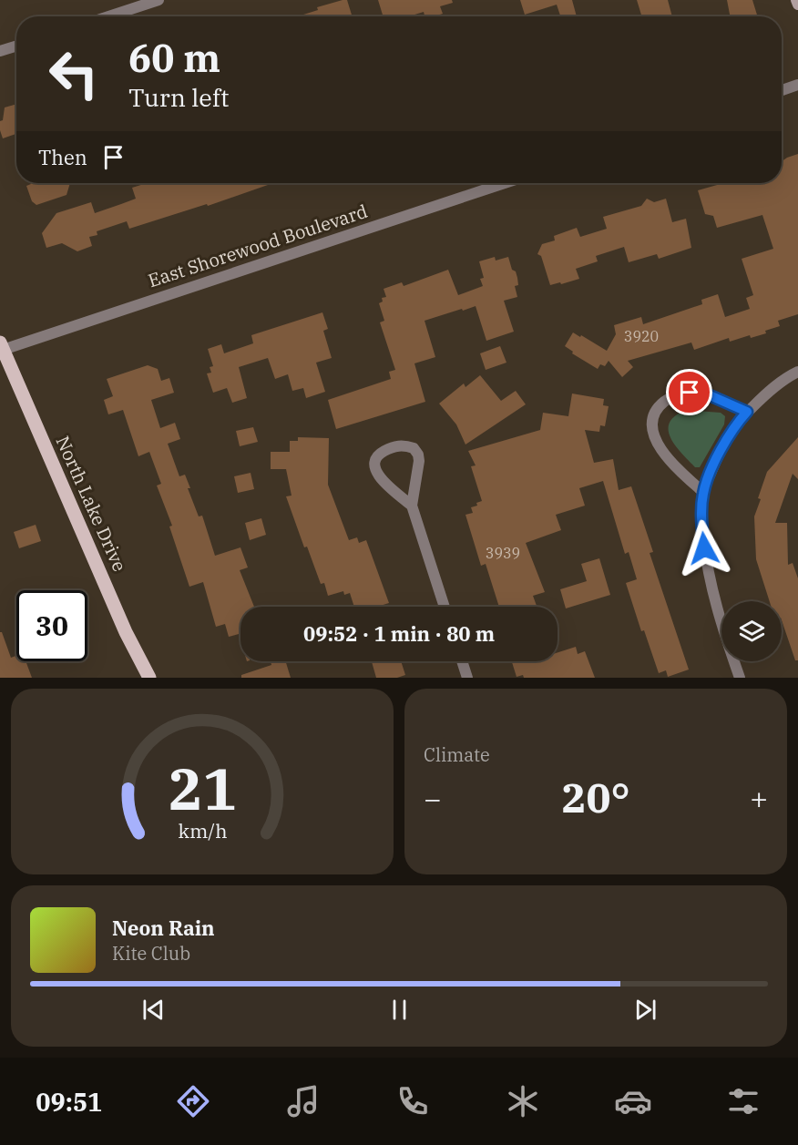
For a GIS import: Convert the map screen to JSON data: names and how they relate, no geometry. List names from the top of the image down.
{
  "streets": {
    "main road": ["North Lake Drive"],
    "street": ["East Shorewood Boulevard"]
  },
  "crossings": [
    ["East Shorewood Boulevard", "North Lake Drive"]
  ],
  "house_numbers": ["3920", "3939"],
  "page": {
    "turn": ["60 m", "Turn left"],
    "then": "Then",
    "limit": "30",
    "trip": "09:52 · 1 min · 80 m",
    "tile": "Climate",
    "heat": ["−", "20°", "+"],
    "song": ["Neon Rain", "Kite Club"],
    "tabs": "09:51",
    "gauge": ["21", "km/h"]
  }
}
